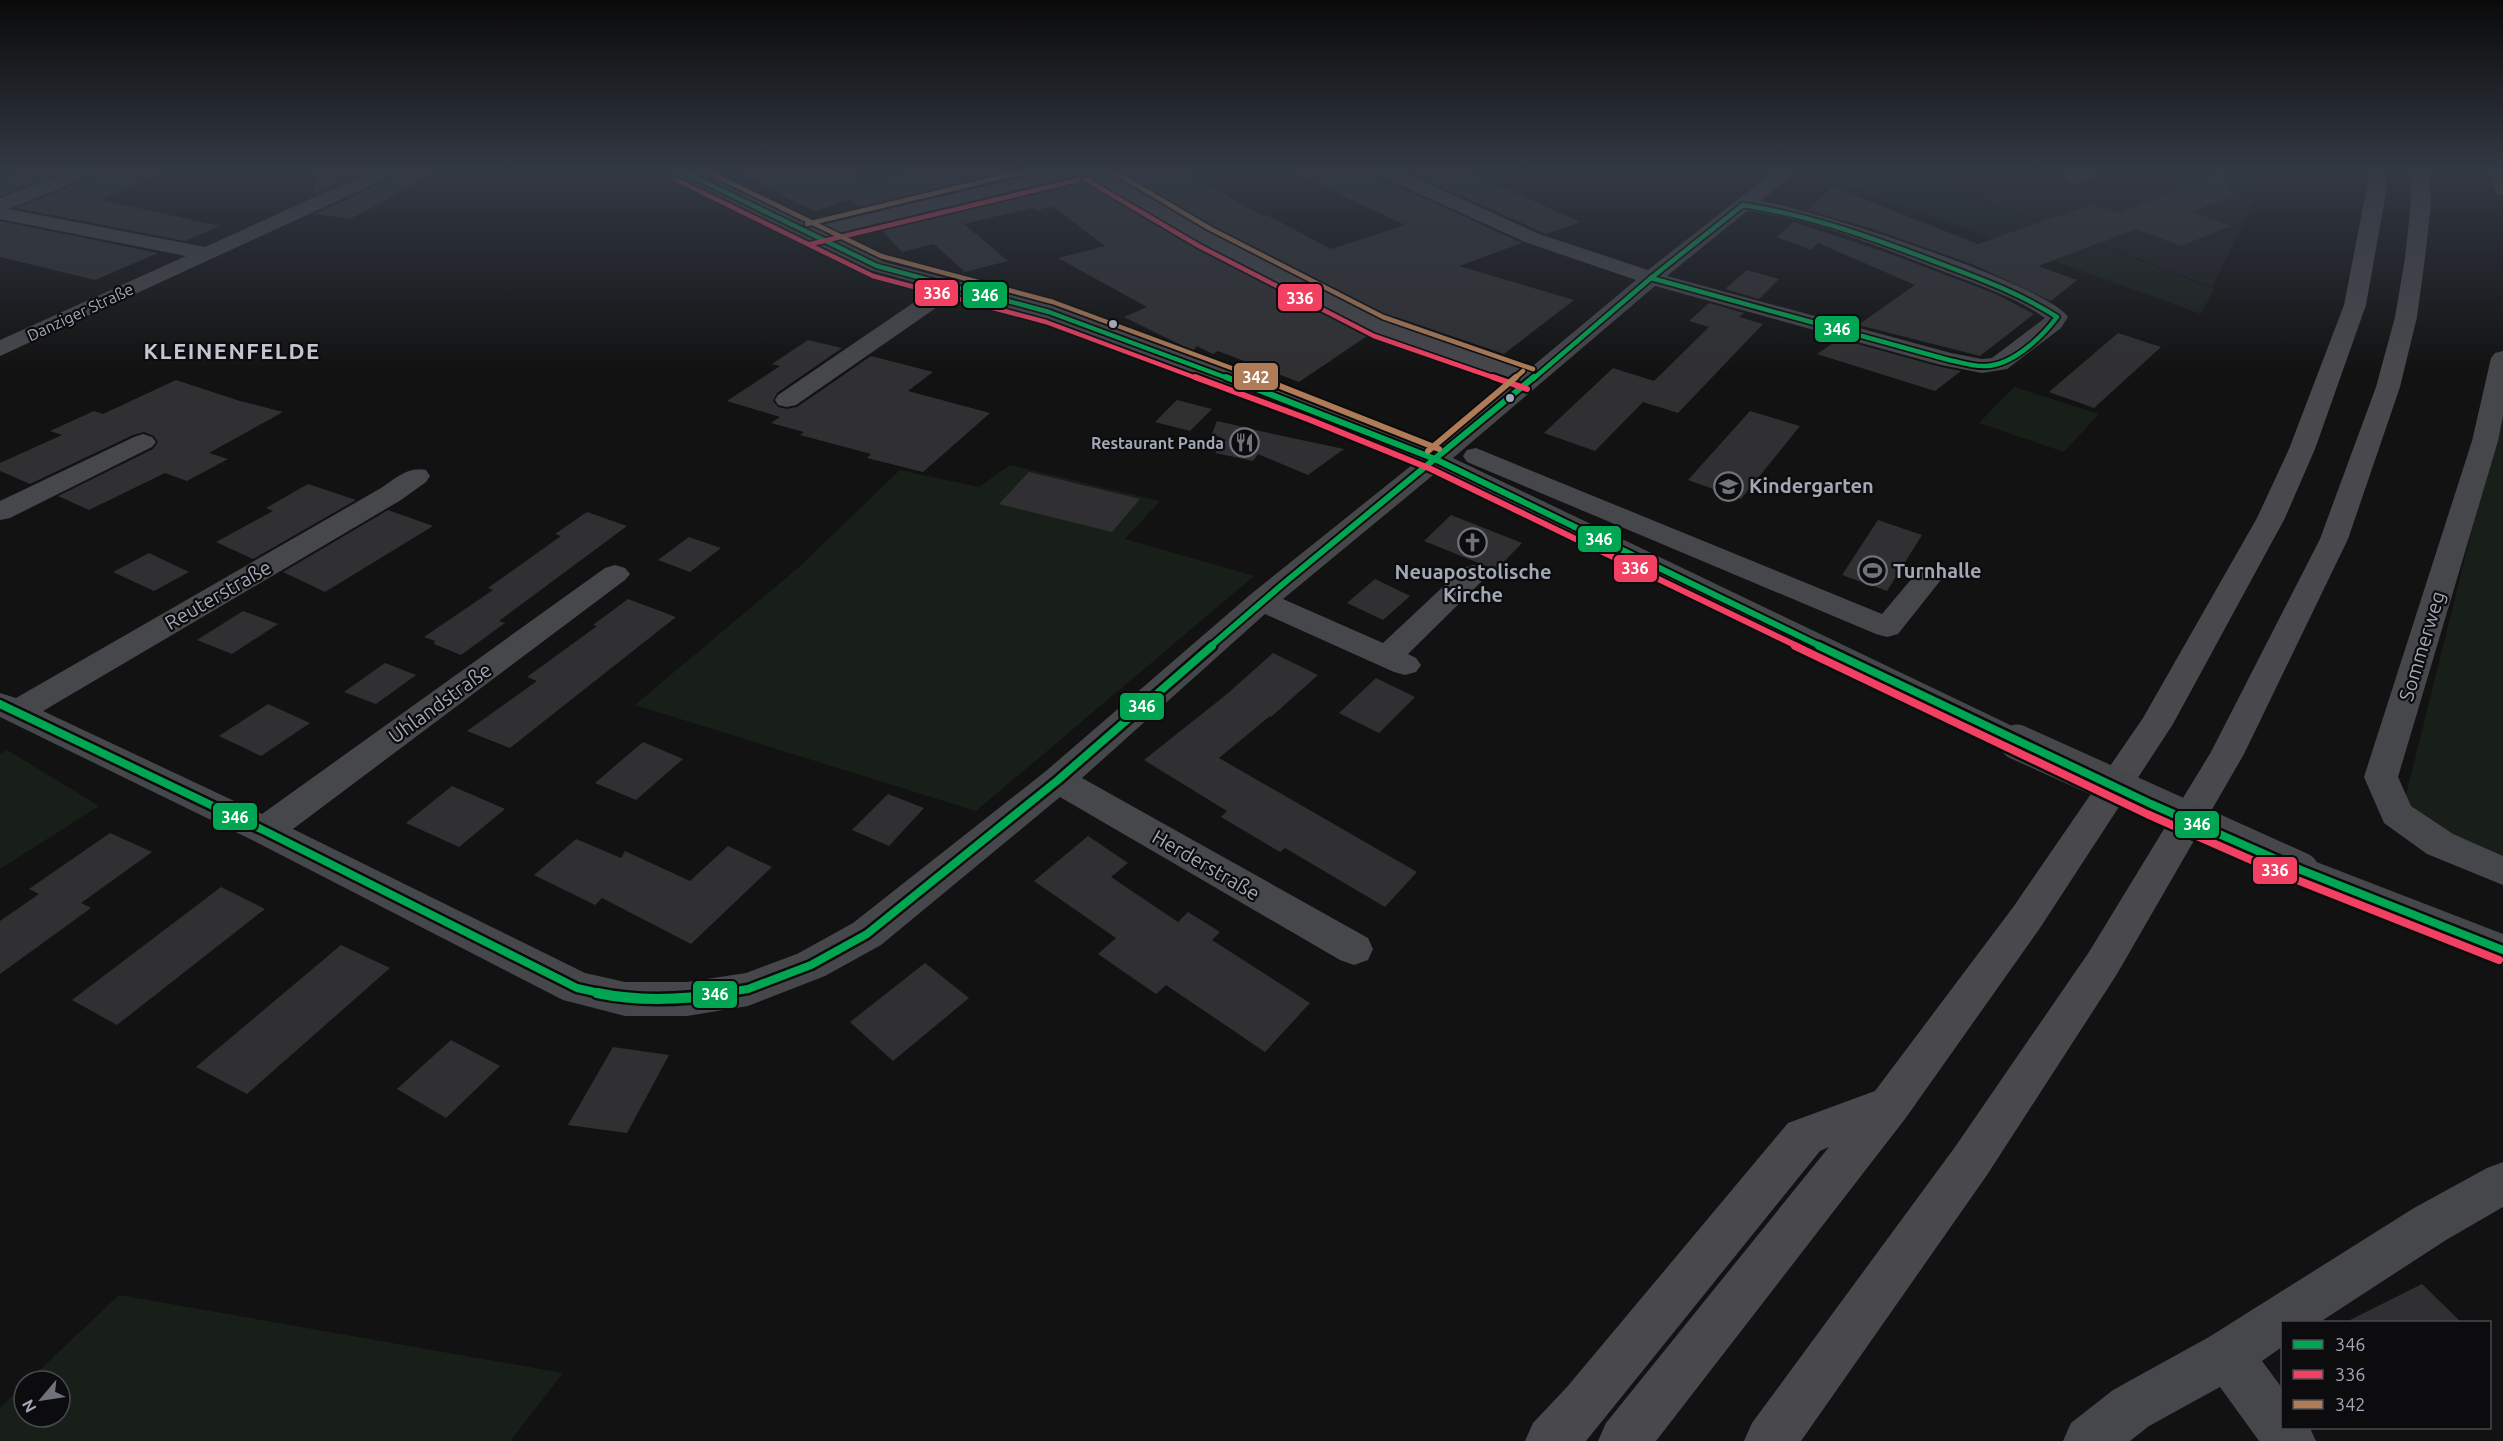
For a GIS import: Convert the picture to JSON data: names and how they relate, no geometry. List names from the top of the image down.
{
  "streets": {
    "street": [
      "Danziger Straße",
      "Reuterstraße",
      "Sommerweg",
      "Uhlandstraße",
      "Herderstraße"
    ]
  },
  "districts": ["KLEINENFELDE"],
  "places": {
    "restaurant": ["Restaurant Panda"],
    "school or university": ["Kindergarten"],
    "church": ["Neuapostolische Kirche"],
    "sports": ["Turnhalle"]
  },
  "lines": ["transit line 346", "transit line 336", "transit line 342"],
  "legend": ["346", "336", "342"],
  "north": "bottom left"
}
